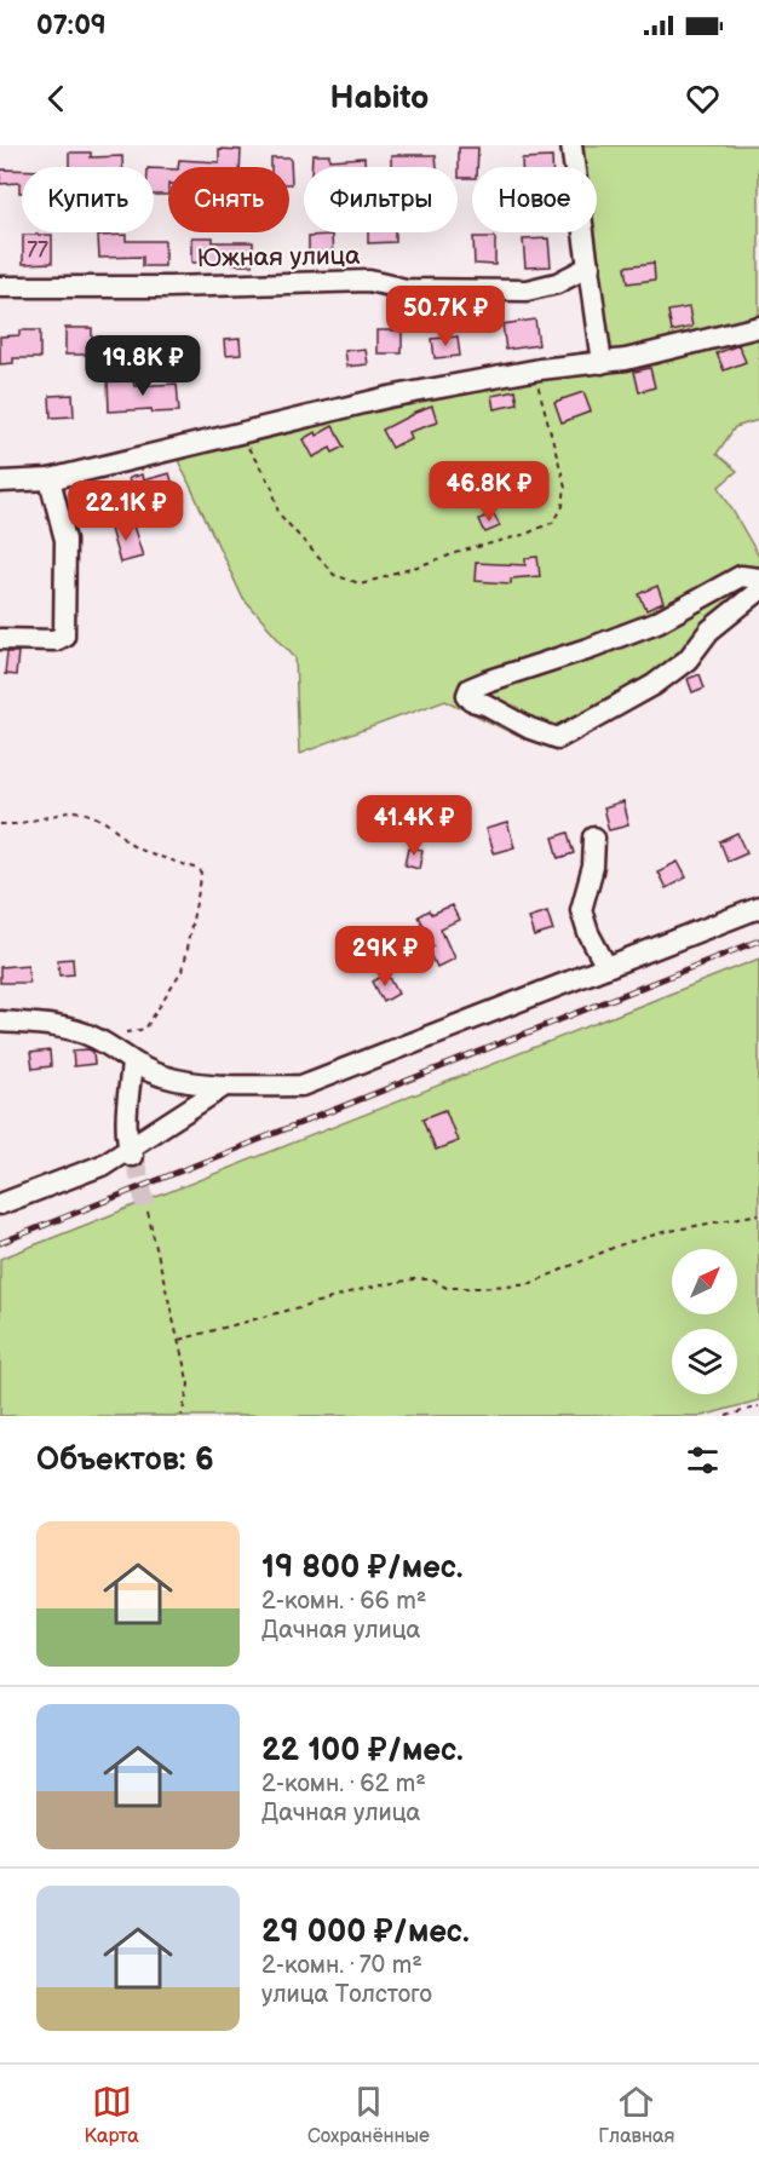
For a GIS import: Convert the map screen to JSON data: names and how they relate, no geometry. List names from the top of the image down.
{
  "streets": {
    "street": ["Южная улица"]
  },
  "house_numbers": ["77"],
  "north": "top right",
  "page": {
    "status": "07:09",
    "header": "Habito",
    "chip": [
      "Купить",
      "Снять",
      "Фильтры",
      "Новое"
    ],
    "price": [
      "50.7K ₽",
      "19.8K ₽",
      "46.8K ₽",
      "22.1K ₽",
      "41.4K ₽",
      "29K ₽"
    ],
    "heading": "Объектов: 6",
    "list": [
      {
        "name": "19 800 ₽/мес.",
        "note": "2-комн. · 66 m² · Дачная улица"
      },
      {
        "name": "22 100 ₽/мес.",
        "note": "2-комн. · 62 m² · Дачная улица"
      },
      {
        "name": "29 000 ₽/мес.",
        "note": "2-комн. · 70 m² · улица Толстого"
      }
    ],
    "tabs": ["Карта", "Сохранённые", "Главная"]
  }
}
